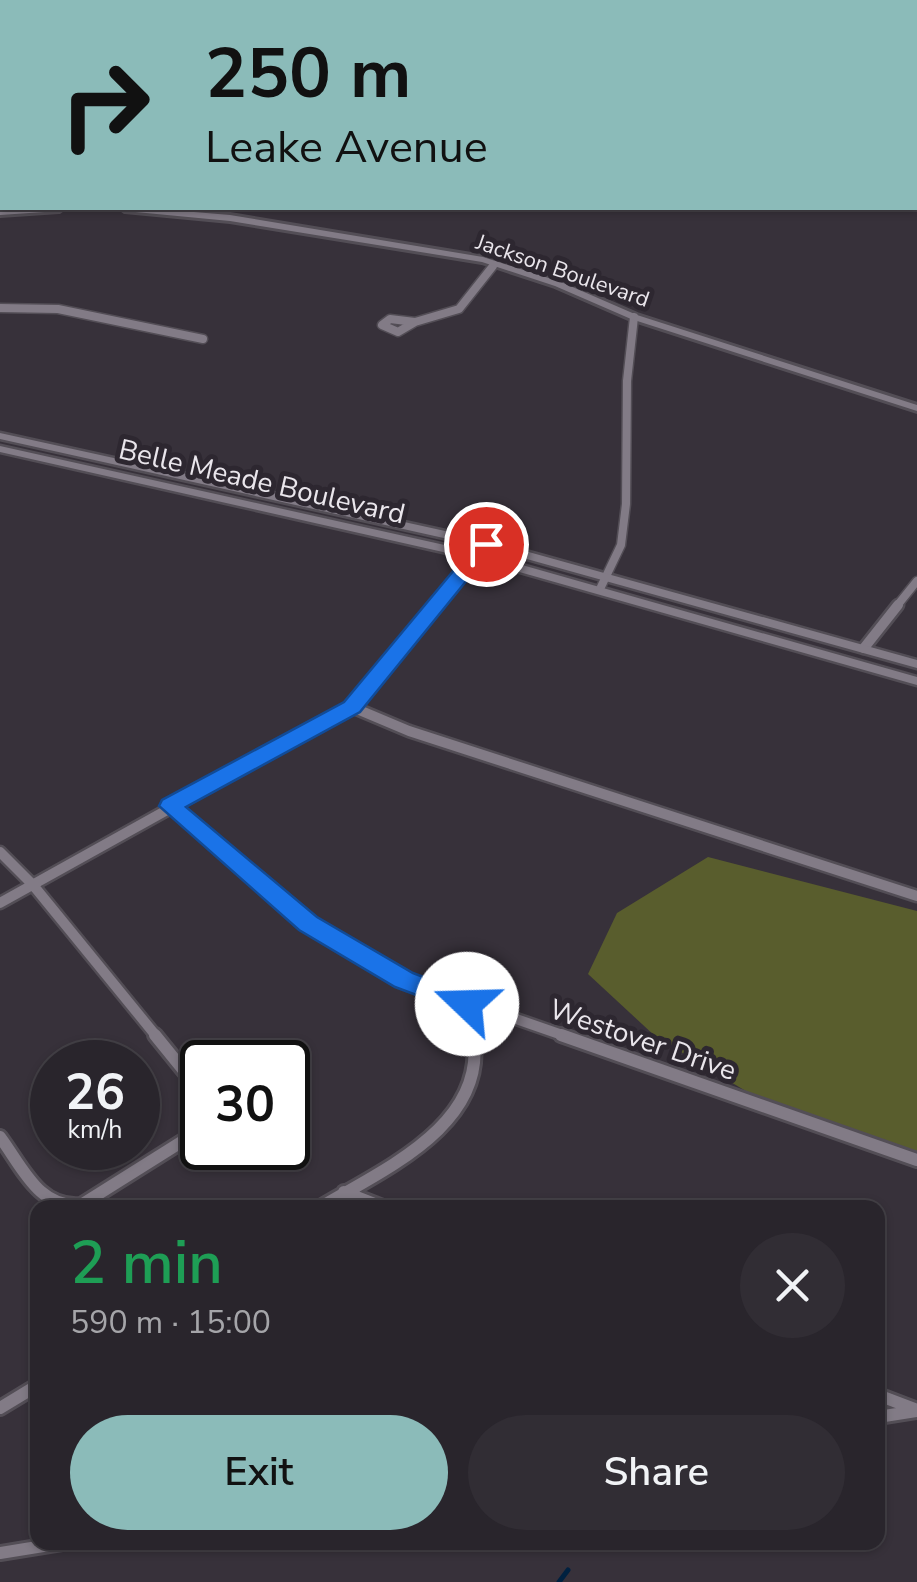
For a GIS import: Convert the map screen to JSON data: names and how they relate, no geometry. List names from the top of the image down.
{
  "streets": {
    "main road": ["Belle Meade Boulevard"],
    "street": ["Jackson Boulevard", "Westover Drive"]
  },
  "page": {
    "turn": ["250 m", "Leake Avenue"],
    "speed": "26 km/h",
    "limit": "30",
    "heading": ["2 min", "590 m · 15:00"],
    "buttons": ["Exit", "Share"]
  }
}
